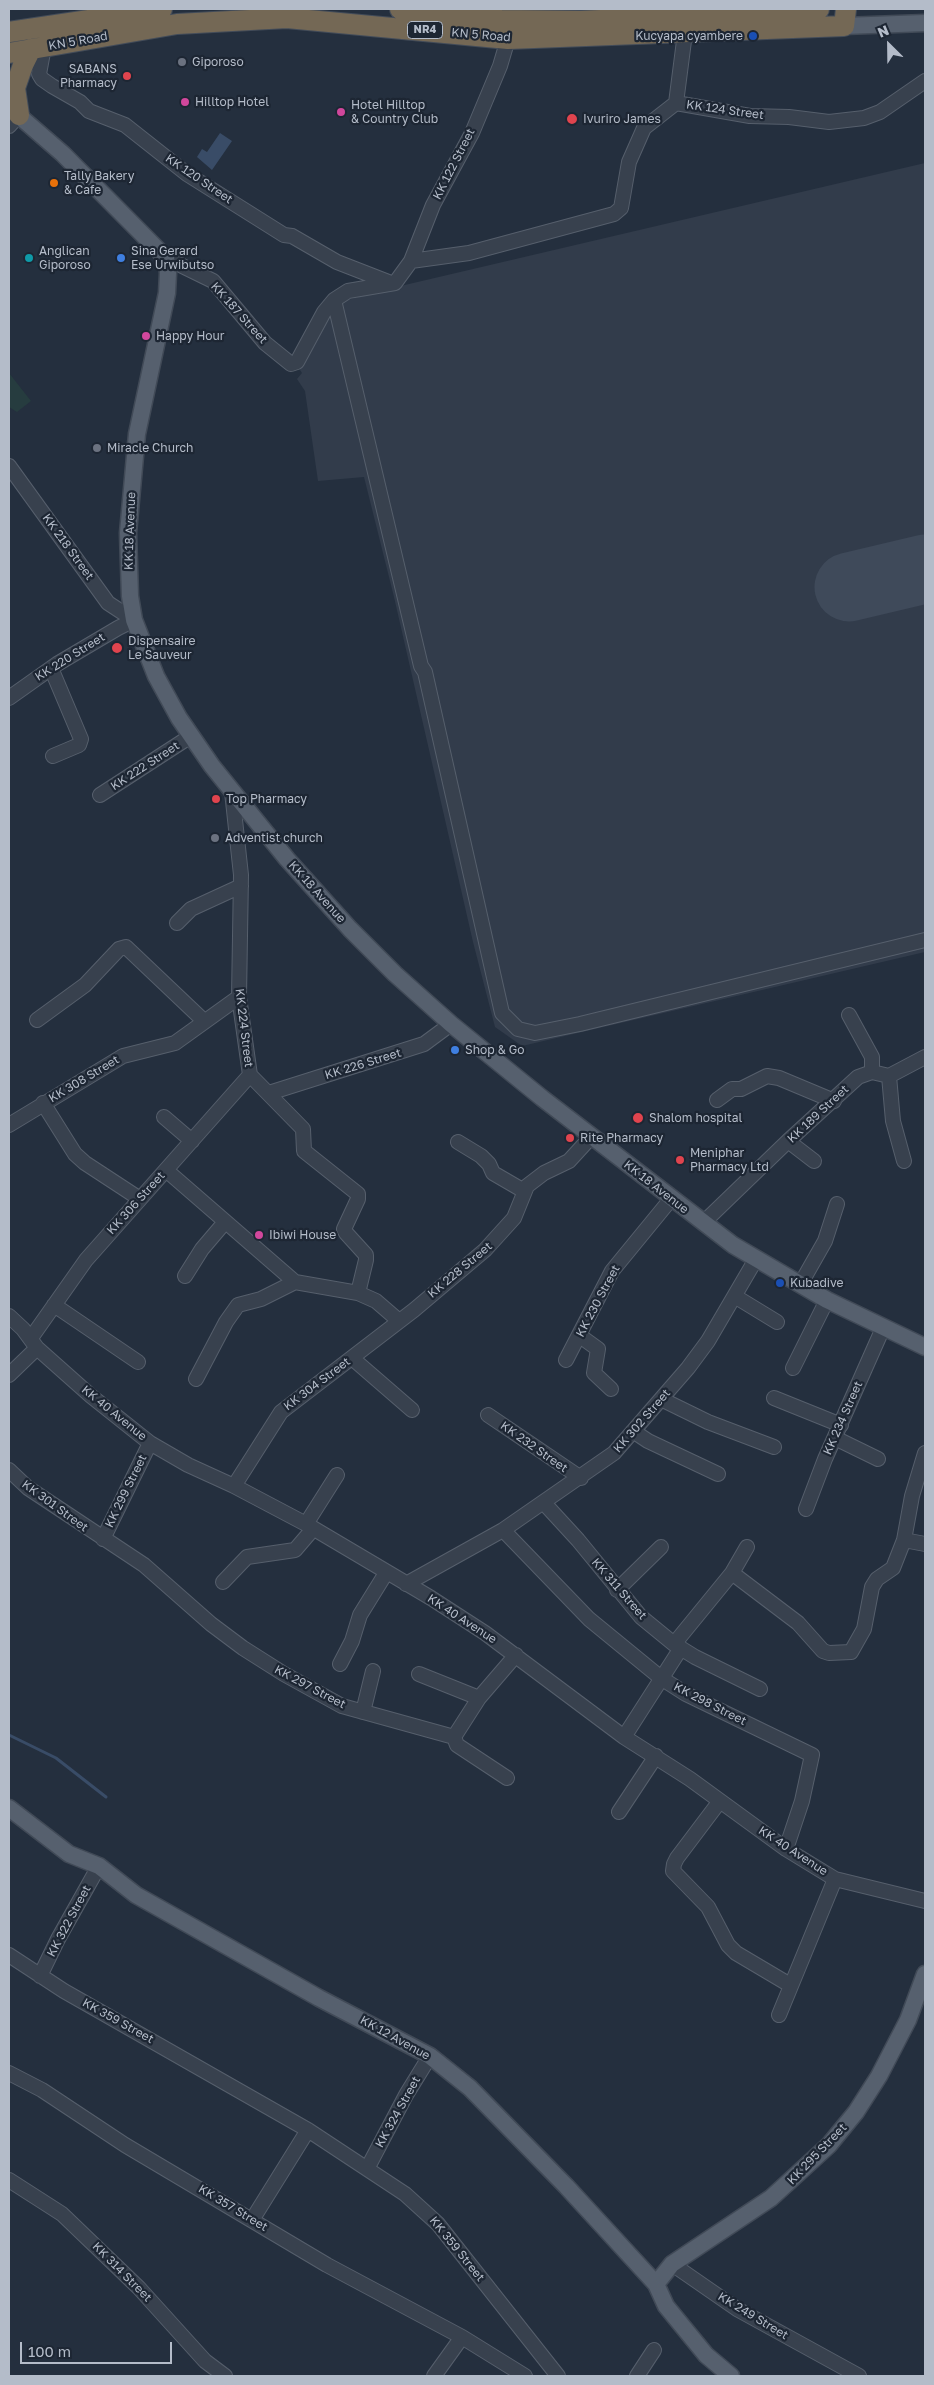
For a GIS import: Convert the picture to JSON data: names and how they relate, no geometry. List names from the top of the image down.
{
  "streets": {
    "highway": ["NR4", "KN 5 Road"],
    "main road": ["KK 18 Avenue", "KK 12 Avenue", "KK 295 Street"],
    "street": [
      "KK 124 Street",
      "KK 122 Street",
      "KK 120 Street",
      "KK 187 Street",
      "KK 218 Street",
      "KK 220 Street",
      "KK 222 Street",
      "KK 224 Street",
      "KK 226 Street",
      "KK 308 Street",
      "KK 189 Street",
      "KK 306 Street",
      "KK 228 Street",
      "KK 230 Street",
      "KK 304 Street",
      "KK 40 Avenue",
      "KK 234 Street",
      "KK 302 Street",
      "KK 232 Street",
      "KK 299 Street",
      "KK 301 Street",
      "KK 311 Street",
      "KK 297 Street",
      "KK 298 Street",
      "KK 322 Street",
      "KK 359 Street",
      "KK 324 Street",
      "KK 357 Street",
      "KK 314 Street",
      "KK 249 Street"
    ]
  },
  "crossings": [
    ["KN 5 Road", "KK 122 Street"],
    ["KN 5 Road", "KK 120 Street"],
    ["KK 124 Street", "KK 122 Street"],
    ["KK 122 Street", "KK 120 Street"],
    ["KK 122 Street", "KK 187 Street"],
    ["KK 120 Street", "KK 187 Street"],
    ["KK 187 Street", "KK 18 Avenue"],
    ["KK 18 Avenue", "KK 218 Street"],
    ["KK 18 Avenue", "KK 220 Street"],
    ["KK 18 Avenue", "KK 222 Street"],
    ["KK 18 Avenue", "KK 224 Street"],
    ["KK 18 Avenue", "KK 226 Street"],
    ["KK 18 Avenue", "KK 189 Street"],
    ["KK 18 Avenue", "KK 228 Street"],
    ["KK 18 Avenue", "KK 230 Street"],
    ["KK 18 Avenue", "KK 234 Street"],
    ["KK 18 Avenue", "KK 302 Street"],
    ["KK 218 Street", "KK 220 Street"],
    ["KK 224 Street", "KK 226 Street"],
    ["KK 224 Street", "KK 308 Street"],
    ["KK 224 Street", "KK 306 Street"],
    ["KK 306 Street", "KK 40 Avenue"],
    ["KK 228 Street", "KK 304 Street"],
    ["KK 304 Street", "KK 40 Avenue"],
    ["KK 40 Avenue", "KK 302 Street"],
    ["KK 40 Avenue", "KK 299 Street"],
    ["KK 40 Avenue", "KK 298 Street"],
    ["KK 302 Street", "KK 232 Street"],
    ["KK 302 Street", "KK 311 Street"],
    ["KK 302 Street", "KK 298 Street"],
    ["KK 299 Street", "KK 301 Street"],
    ["KK 299 Street", "KK 297 Street"],
    ["KK 301 Street", "KK 297 Street"],
    ["KK 322 Street", "KK 359 Street"],
    ["KK 322 Street", "KK 12 Avenue"],
    ["KK 359 Street", "KK 324 Street"],
    ["KK 12 Avenue", "KK 324 Street"],
    ["KK 295 Street", "KK 249 Street"]
  ],
  "places": [
    "Kucyapa cyambere",
    "Giporoso",
    "SABANS Pharmacy",
    "Hilltop Hotel",
    "Hotel Hilltop & Country Club",
    "Ivuriro James",
    "Tally Bakery & Cafe",
    "Anglican Giporoso",
    "Sina Gerard Ese Urwibutso",
    "Happy Hour",
    "Miracle Church",
    "Dispensaire Le Sauveur",
    "Top Pharmacy",
    "Adventist church",
    "Shop & Go",
    "Shalom hospital",
    "Rite Pharmacy",
    "Meniphar Pharmacy Ltd",
    "Ibiwi House",
    "Kubadive"
  ],
  "scale_bar": "100 m",
  "north": "top left"
}
